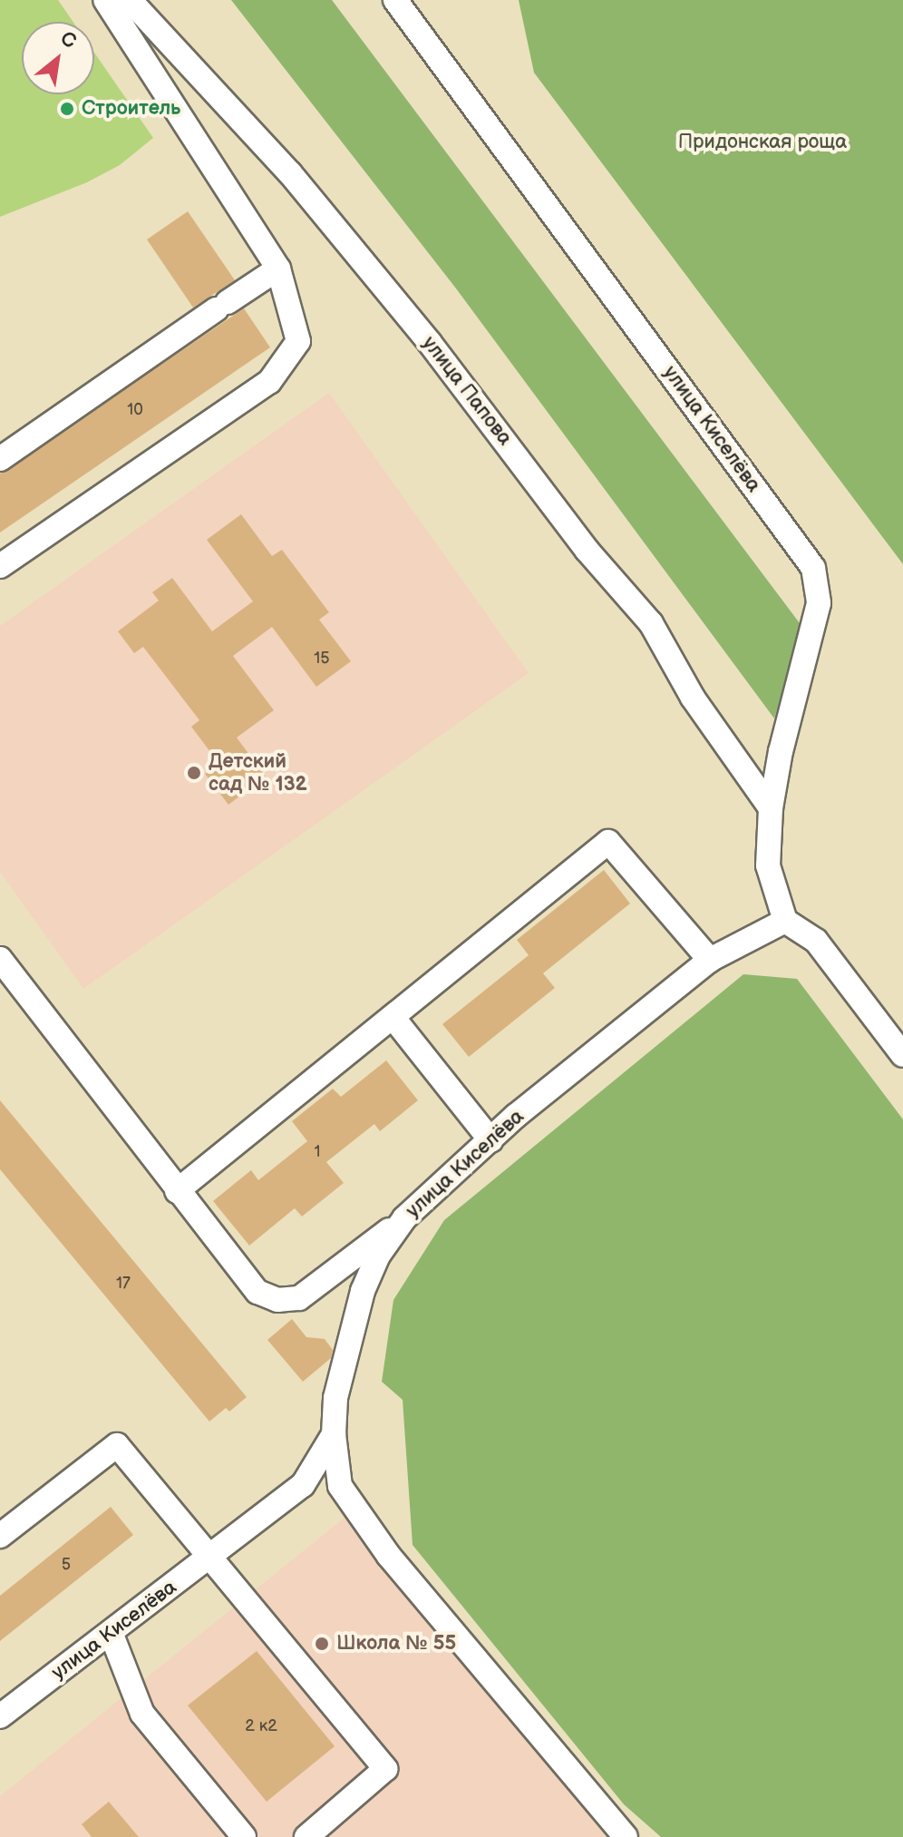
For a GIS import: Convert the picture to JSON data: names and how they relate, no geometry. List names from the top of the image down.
{
  "streets": {
    "street": ["улица Папова", "улица Киселёва"]
  },
  "crossings": [
    ["улица Папова", "улица Киселёва"]
  ],
  "parks": ["Придонская роща"],
  "places": ["Строитель", "Детский сад № 132", "Школа № 55"],
  "house_numbers": [
    "10",
    "15",
    "1",
    "17",
    "5",
    "2 к2"
  ],
  "north": "top right"
}
